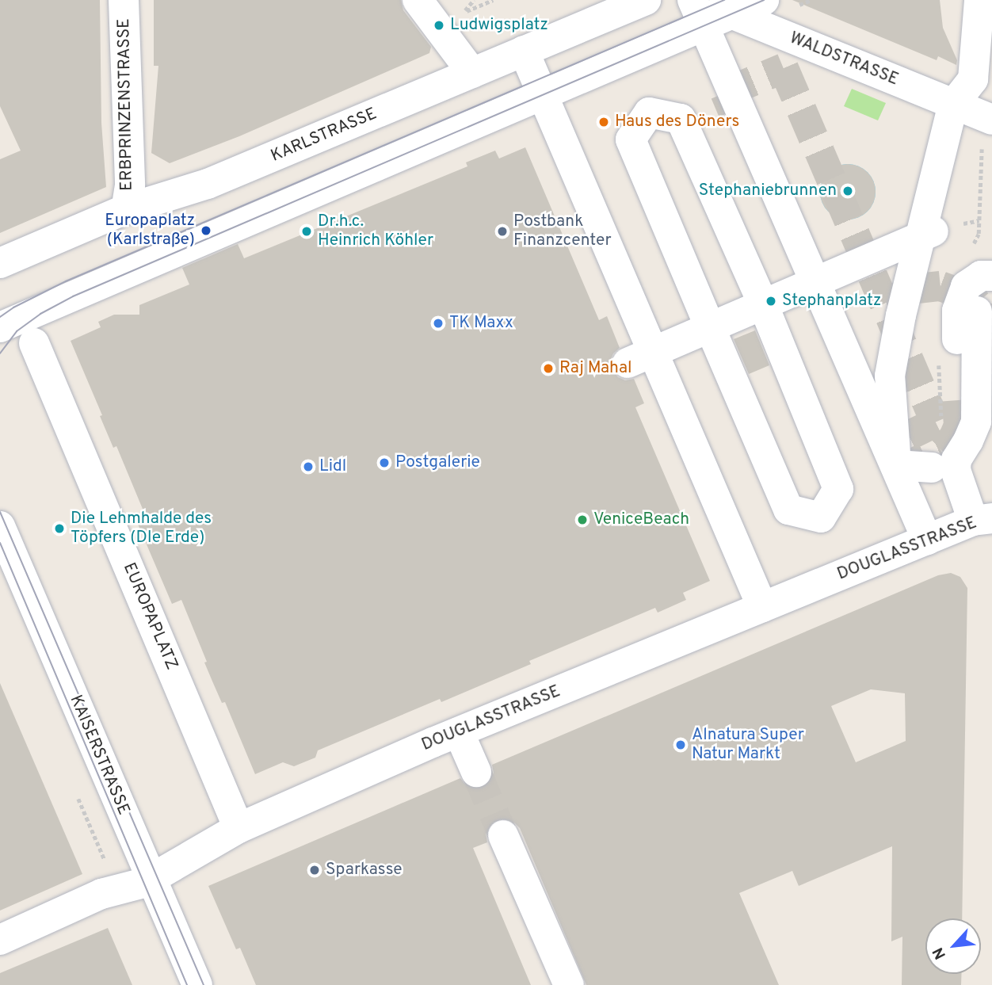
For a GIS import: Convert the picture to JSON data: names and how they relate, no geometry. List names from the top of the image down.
{
  "streets": {
    "street": [
      "WALDSTRASSE",
      "ERBPRINZENSTRASSE",
      "KARLSTRASSE",
      "DOUGLASSTRASSE",
      "EUROPAPLATZ",
      "KAISERSTRASSE"
    ]
  },
  "crossings": [
    ["ERBPRINZENSTRASSE", "KARLSTRASSE"],
    ["DOUGLASSTRASSE", "EUROPAPLATZ"],
    ["DOUGLASSTRASSE", "KAISERSTRASSE"]
  ],
  "places": [
    "Ludwigsplatz",
    "Haus des Döners",
    "Stephaniebrunnen",
    "Europaplatz (Karlstraße)",
    "Dr.h.c. Heinrich Köhler",
    "Postbank Finanzcenter",
    "Stephanplatz",
    "TK Maxx",
    "Raj Mahal",
    "Postgalerie",
    "Lidl",
    "VeniceBeach",
    "Die Lehmhalde des Töpfers (DIe Erde)",
    "Alnatura Super Natur Markt",
    "Sparkasse"
  ],
  "north": "bottom left"
}
